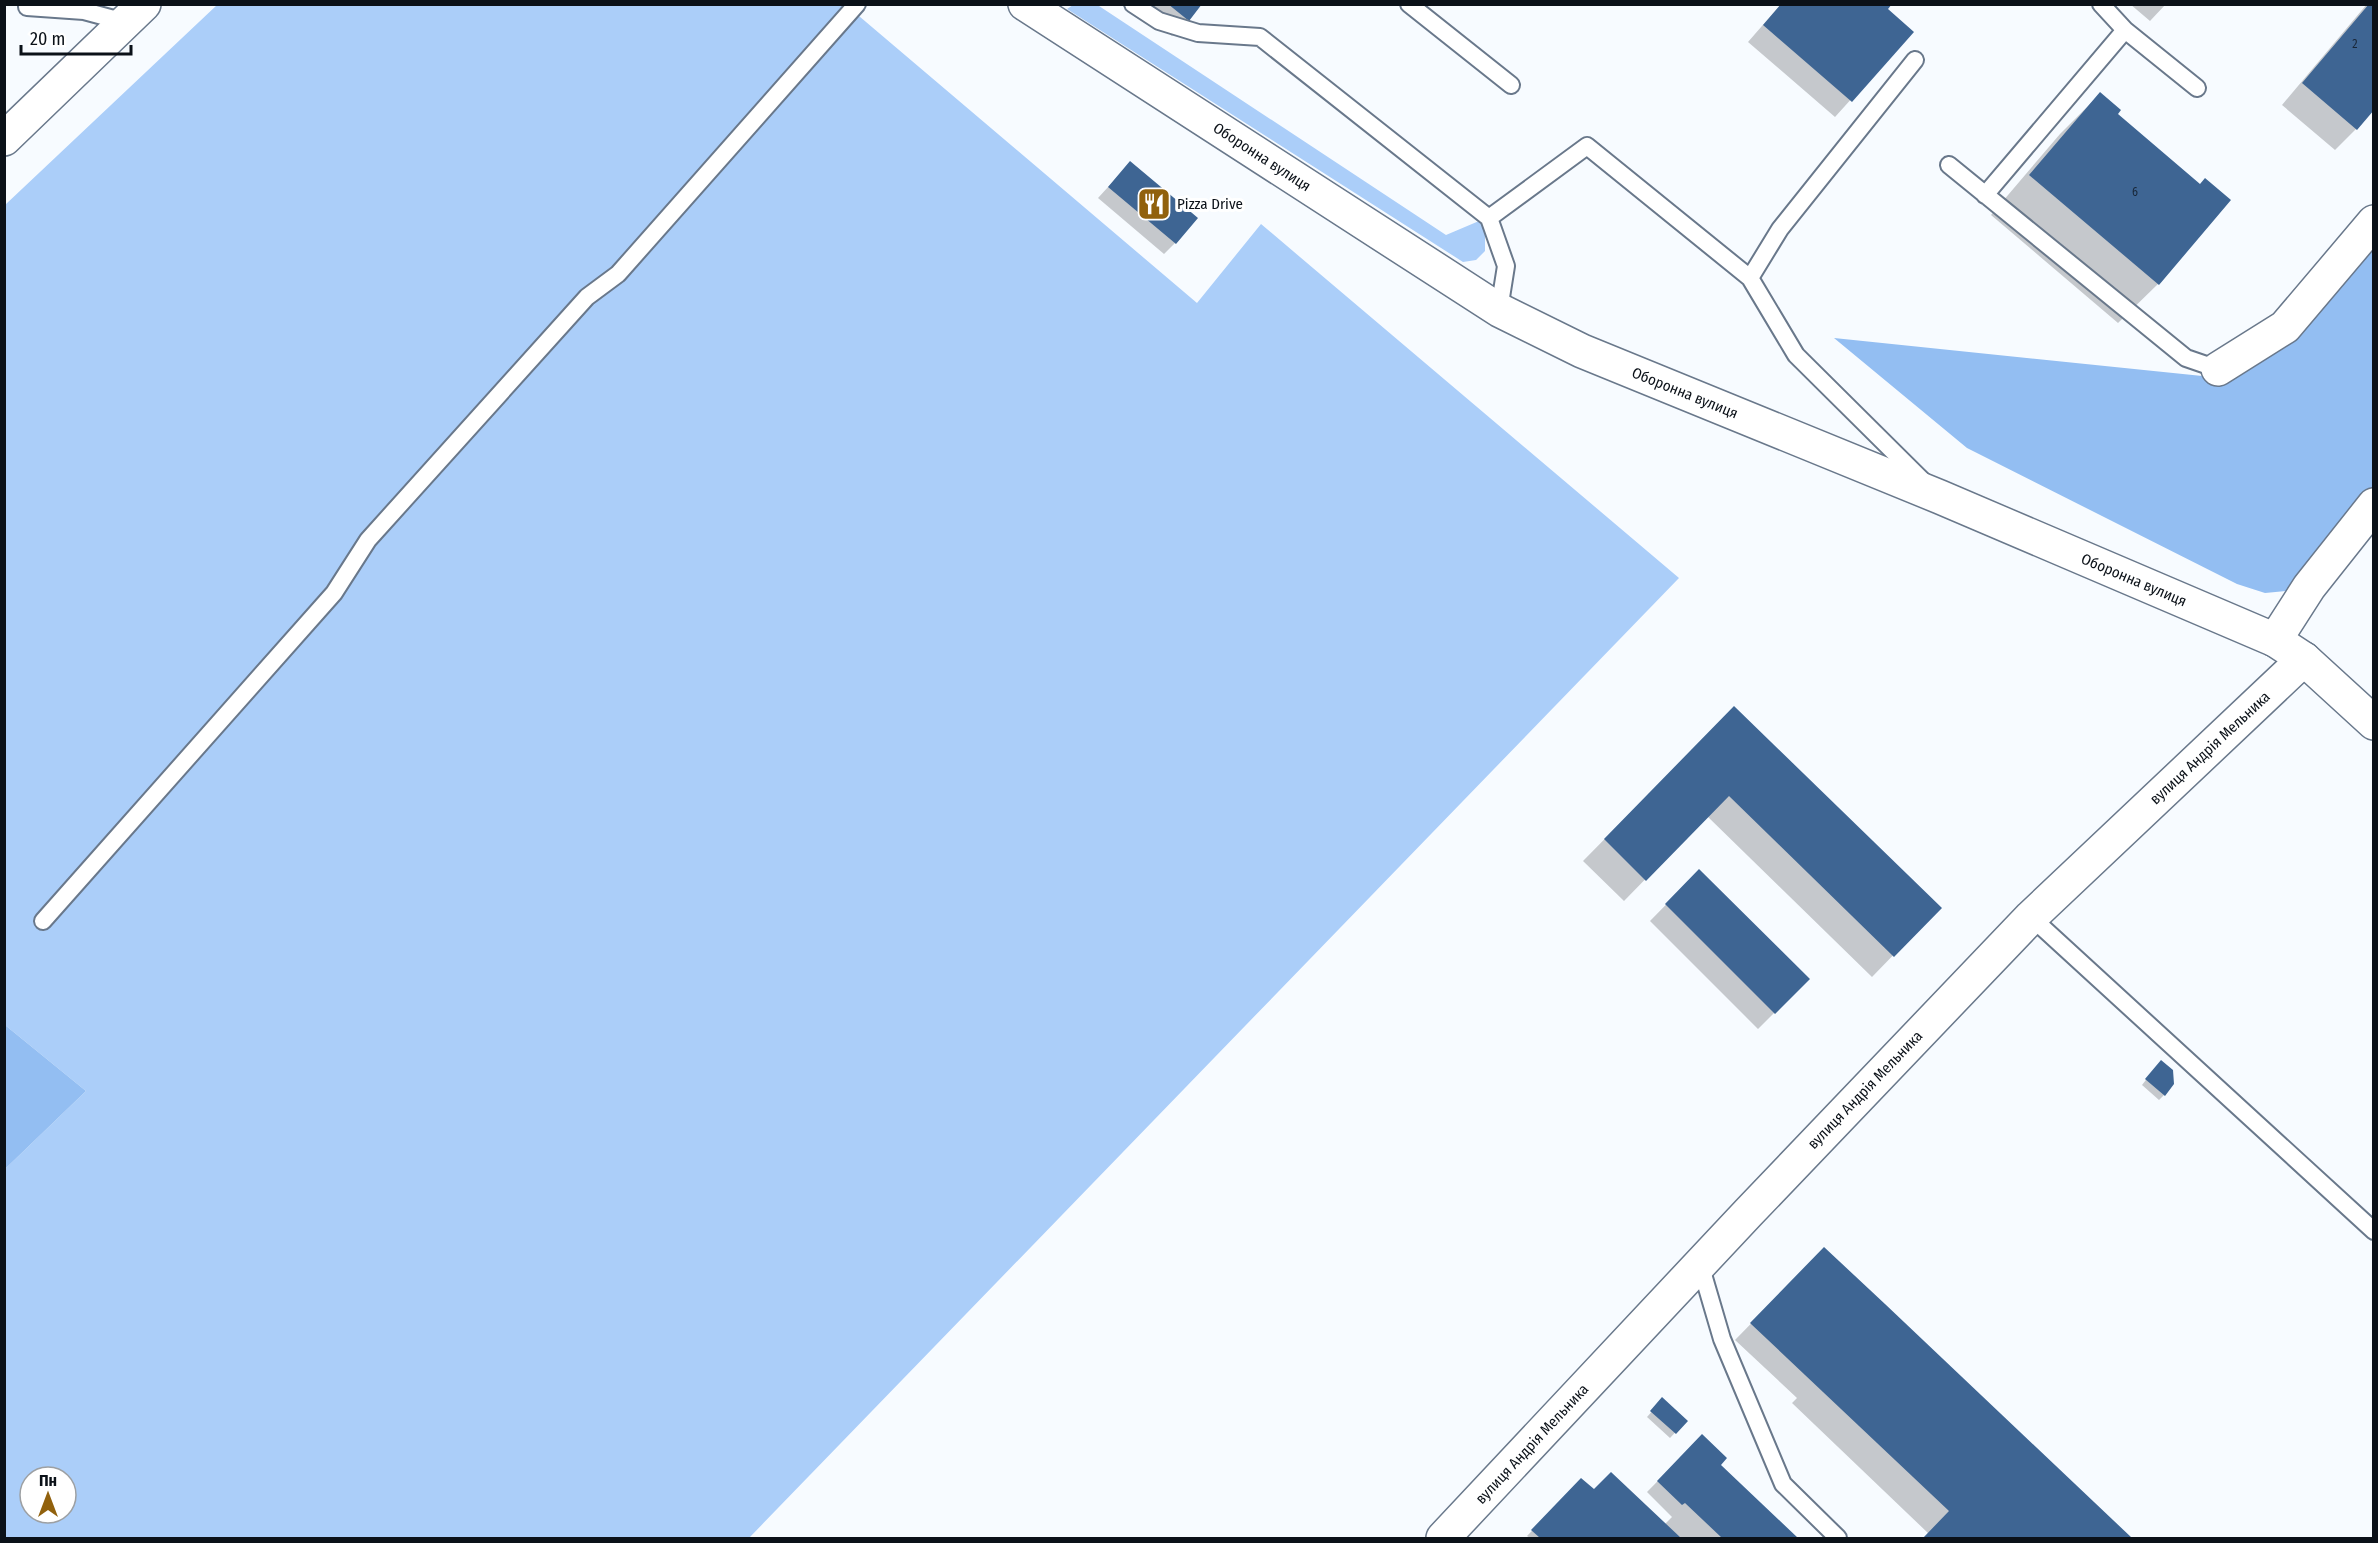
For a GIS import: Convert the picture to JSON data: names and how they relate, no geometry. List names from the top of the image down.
{
  "streets": {
    "street": ["Оборонна вулиця", "вулиця Андрія Мельника"]
  },
  "crossings": [
    ["Оборонна вулиця", "вулиця Андрія Мельника"]
  ],
  "places": {
    "restaurant": ["Pizza Drive"]
  },
  "house_numbers": ["2", "6"],
  "scale_bar": "20 m",
  "north": "top"
}
